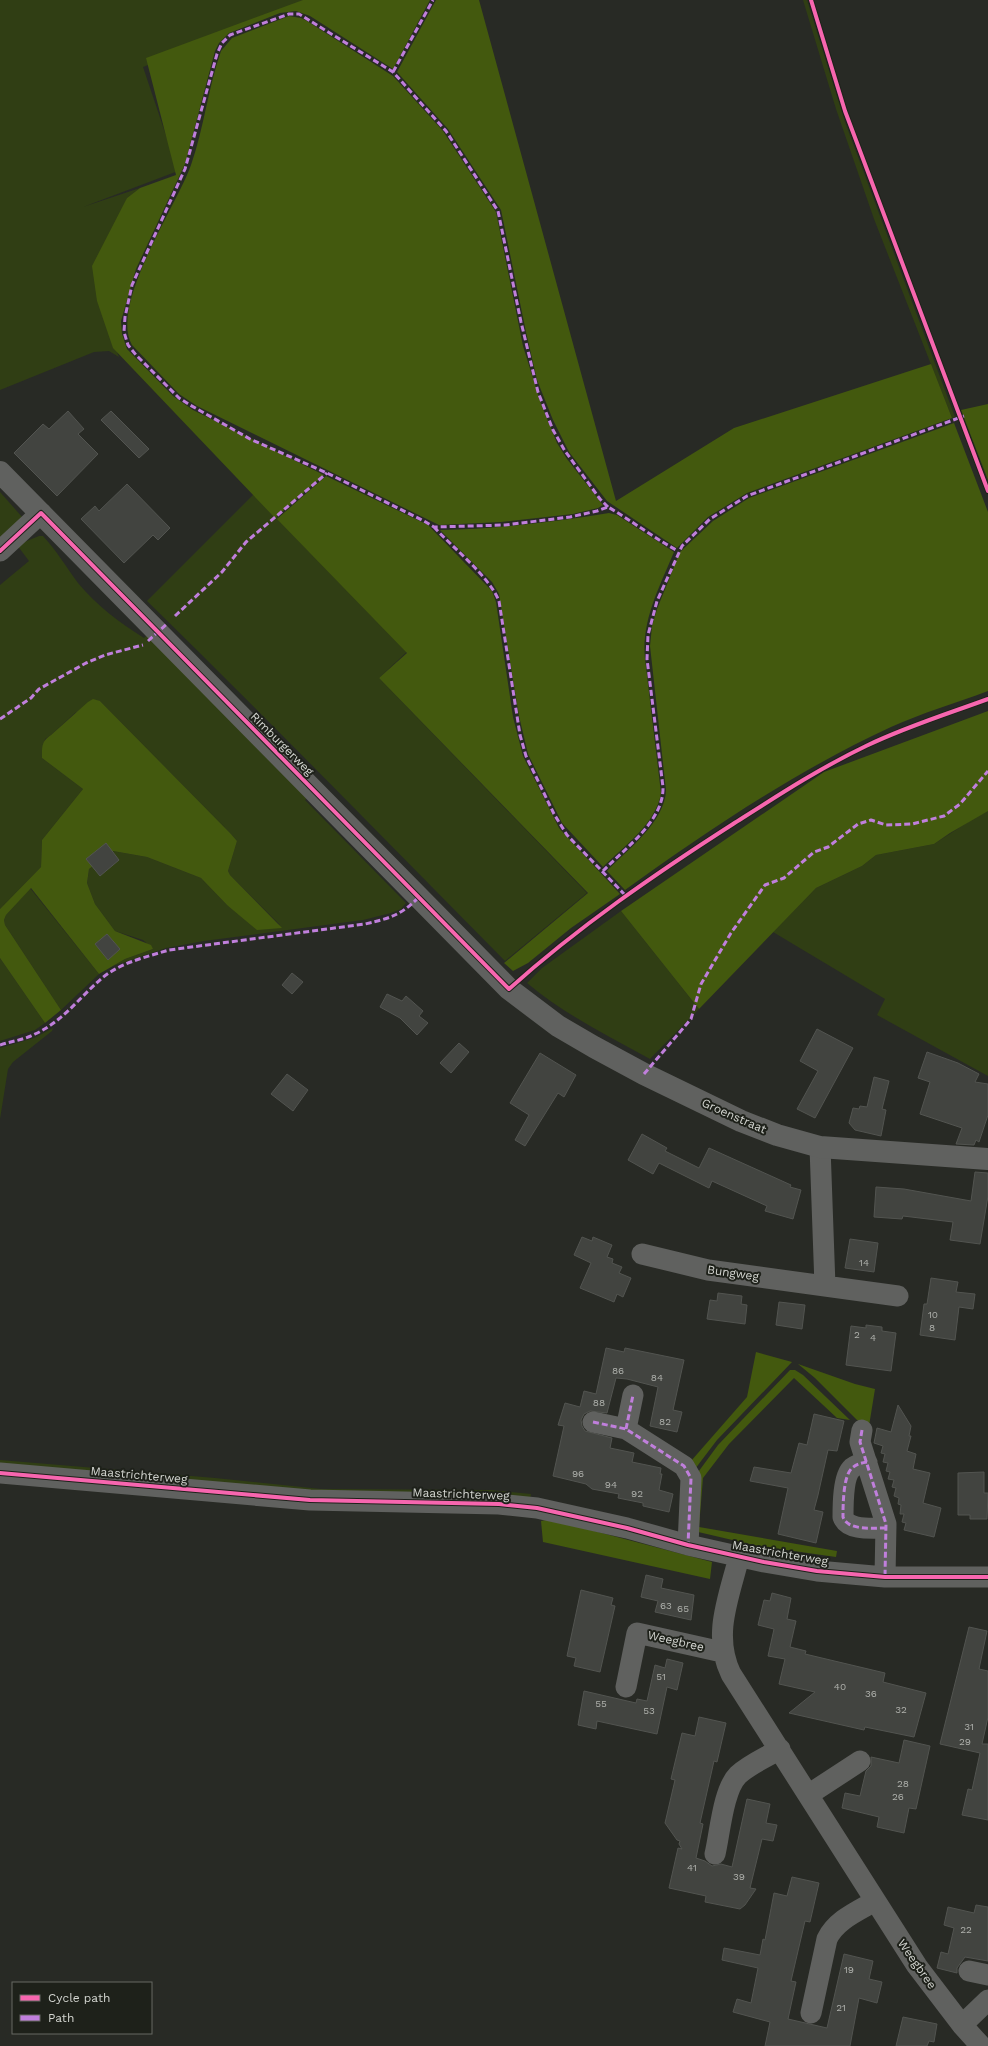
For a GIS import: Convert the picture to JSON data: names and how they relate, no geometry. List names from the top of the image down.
{
  "streets": {
    "street": [
      "Rimburgerweg",
      "Groenstraat",
      "Bungweg",
      "Maastrichterweg",
      "Weegbree"
    ]
  },
  "crossings": [
    ["Rimburgerweg", "Groenstraat"],
    ["Maastrichterweg", "Weegbree"]
  ],
  "house_numbers": [
    "14",
    "10",
    "8",
    "2",
    "4",
    "86",
    "84",
    "88",
    "82",
    "96",
    "94",
    "92",
    "63",
    "65",
    "51",
    "40",
    "36",
    "55",
    "32",
    "53",
    "31",
    "29",
    "28",
    "26",
    "41",
    "39",
    "22",
    "19",
    "21"
  ],
  "legend": ["Cycle path", "Path"]
}
